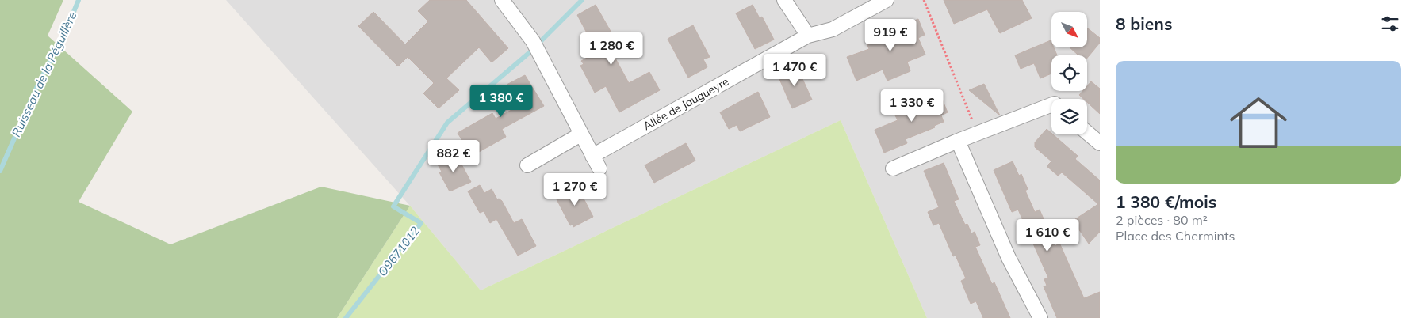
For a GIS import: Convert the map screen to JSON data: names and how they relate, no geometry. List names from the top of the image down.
{
  "streets": {
    "street": ["Allée de Jaugueyre"]
  },
  "water": ["Ruisseau de la Péguillère", "O9671012"],
  "north": "bottom right",
  "page": {
    "heading": "8 biens",
    "price": [
      "919 €",
      "1 280 €",
      "1 470 €",
      "1 380 €",
      "1 330 €",
      "882 €",
      "1 270 €",
      "1 610 €"
    ],
    "list": [
      {
        "name": "1 380 €/mois",
        "note": "2 pièces · 80 m² · Place des Chermints"
      }
    ]
  }
}
